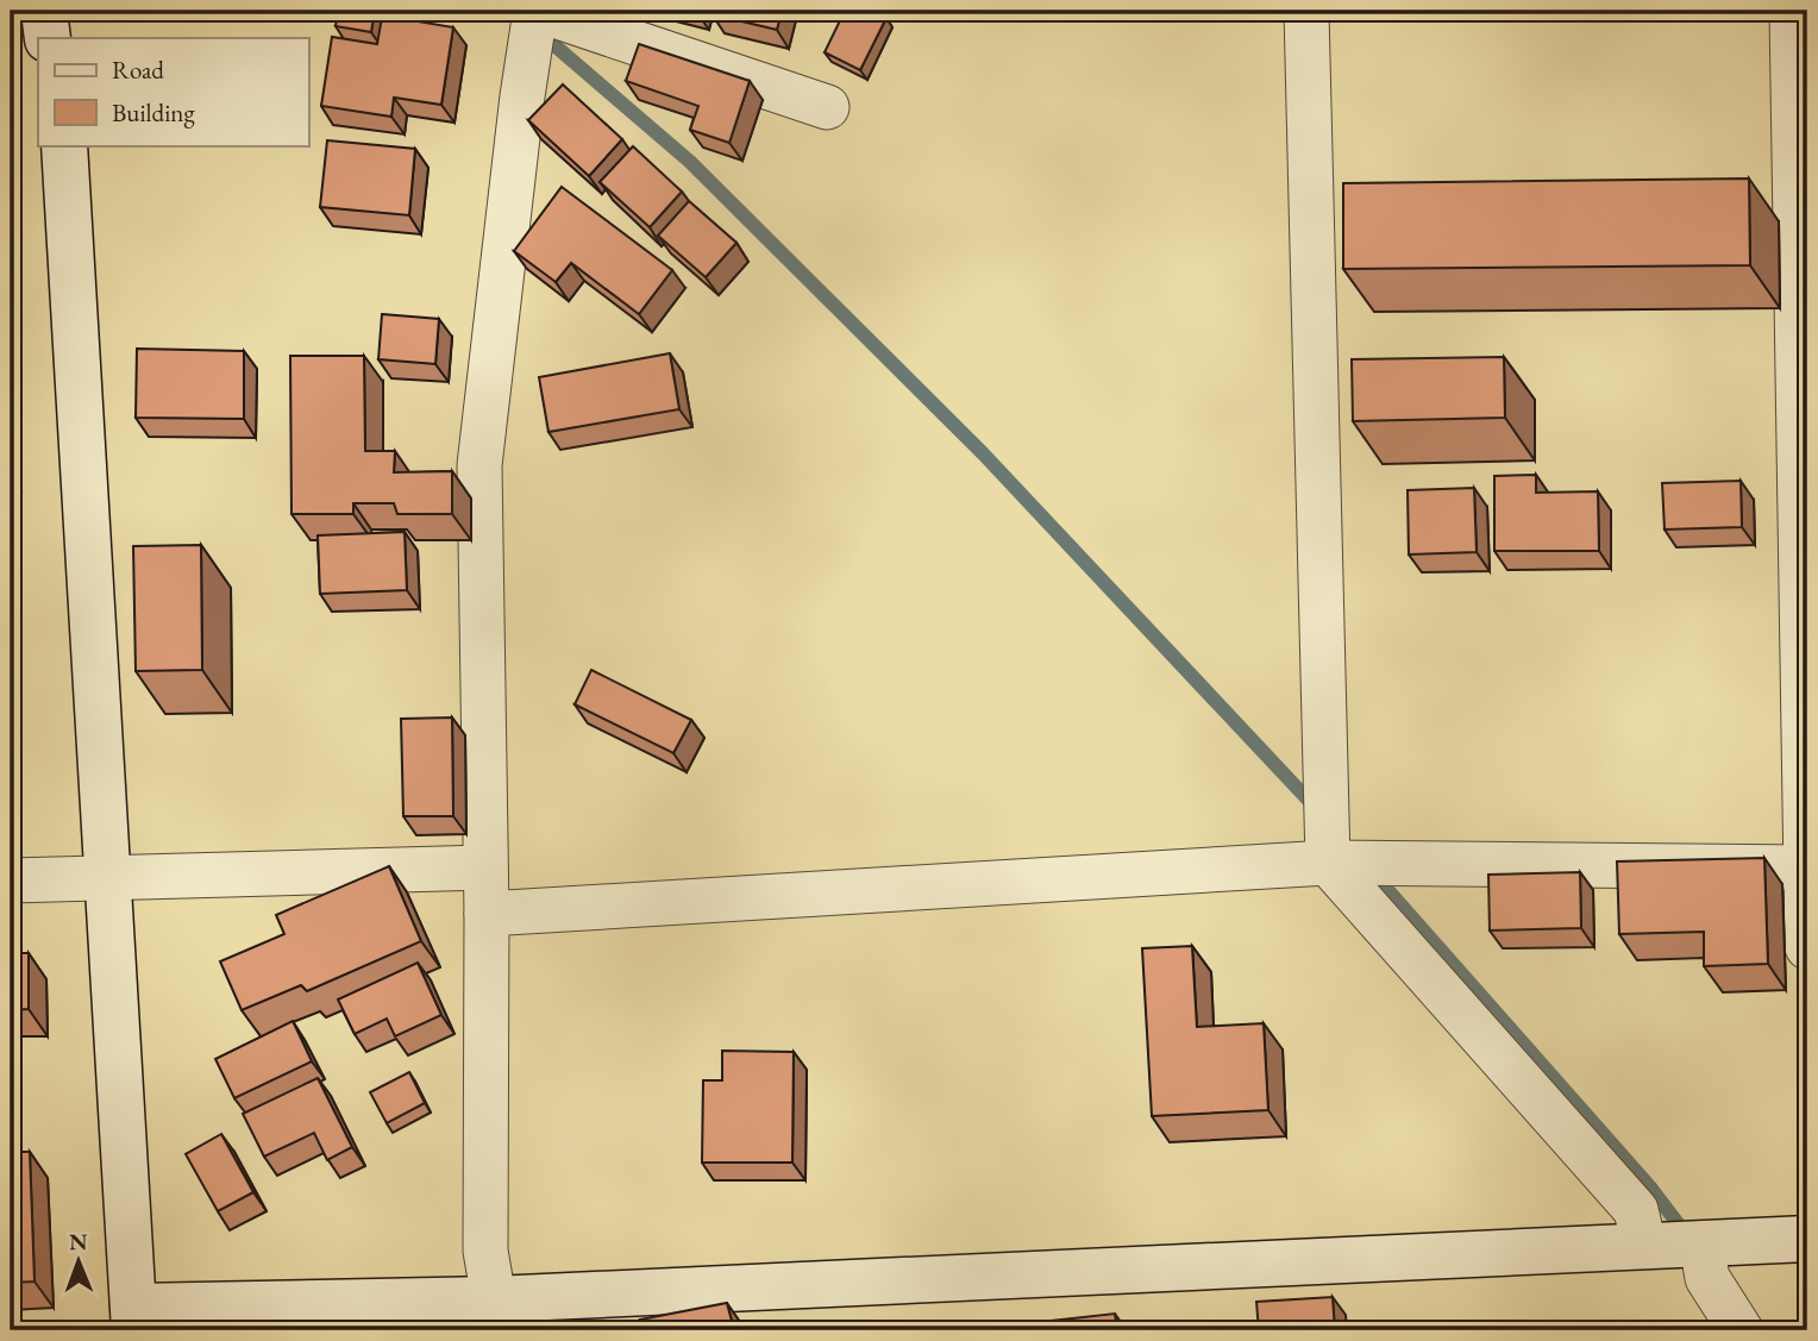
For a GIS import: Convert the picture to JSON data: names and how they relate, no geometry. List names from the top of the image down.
{
  "legend": ["Road", "Building"],
  "north": "top"
}
